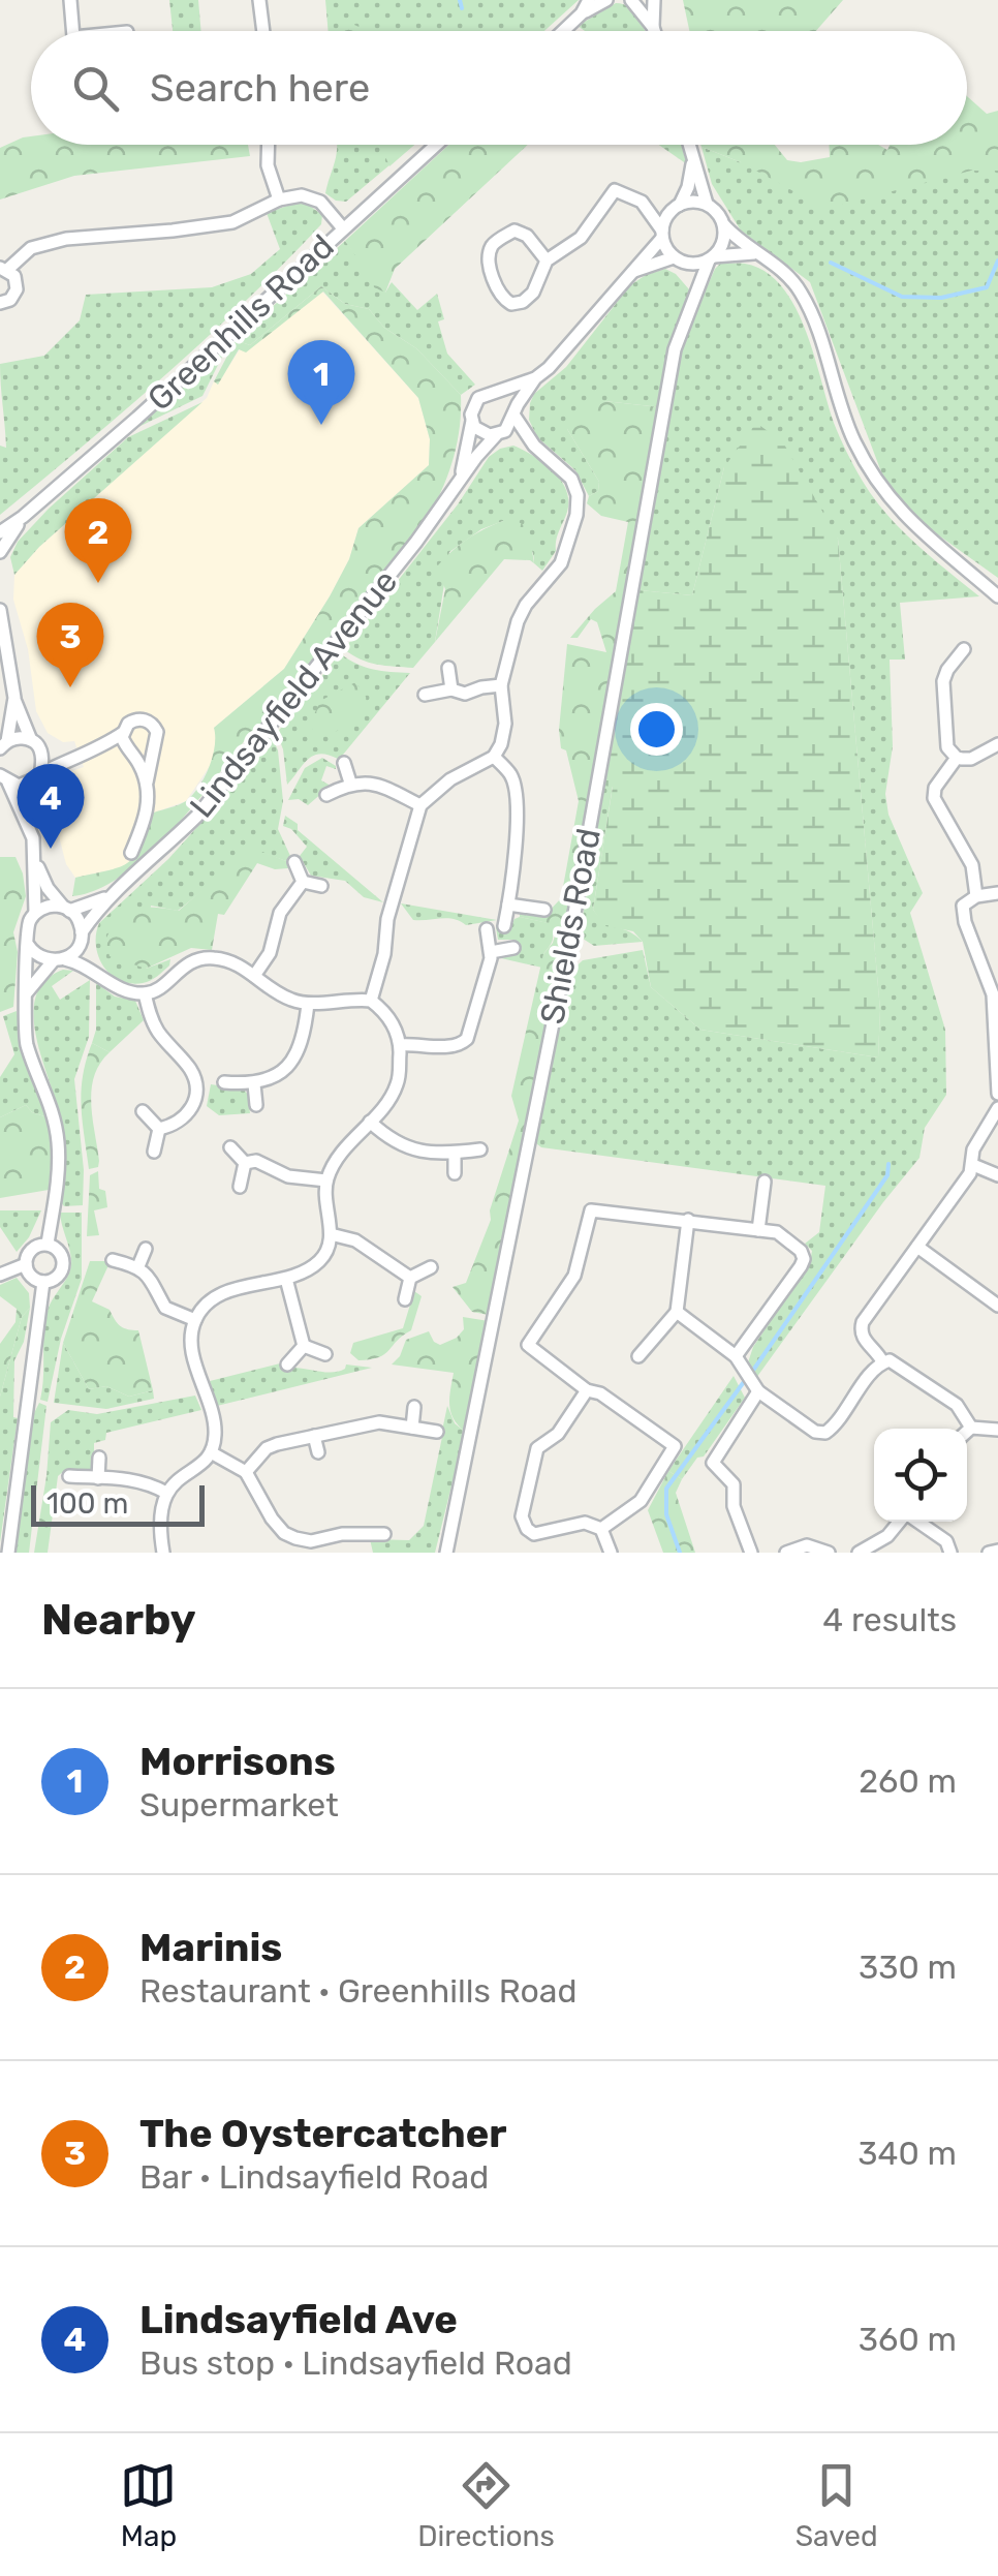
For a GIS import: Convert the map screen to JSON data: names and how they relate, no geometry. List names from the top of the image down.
{
  "streets": {
    "street": ["Greenhills Road", "Lindsayfield Avenue", "Shields Road"]
  },
  "crossings": [
    ["Lindsayfield Avenue", "Shields Road"]
  ],
  "scale_bar": "100 m",
  "page": {
    "search": "Search here",
    "pins": [
      "1",
      "2",
      "3",
      "4"
    ],
    "scale": "100 m",
    "heading": ["Nearby", "4 results"],
    "list": [
      {
        "mark": "1",
        "name": "Morrisons",
        "note": "Supermarket",
        "value": "260 m"
      },
      {
        "mark": "2",
        "name": "Marinis",
        "note": "Restaurant · Greenhills Road",
        "value": "330 m"
      },
      {
        "mark": "3",
        "name": "The Oystercatcher",
        "note": "Bar · Lindsayfield Road",
        "value": "340 m"
      },
      {
        "mark": "4",
        "name": "Lindsayfield Ave",
        "note": "Bus stop · Lindsayfield Road",
        "value": "360 m"
      }
    ],
    "nav": ["Map", "Directions", "Saved"]
  }
}
